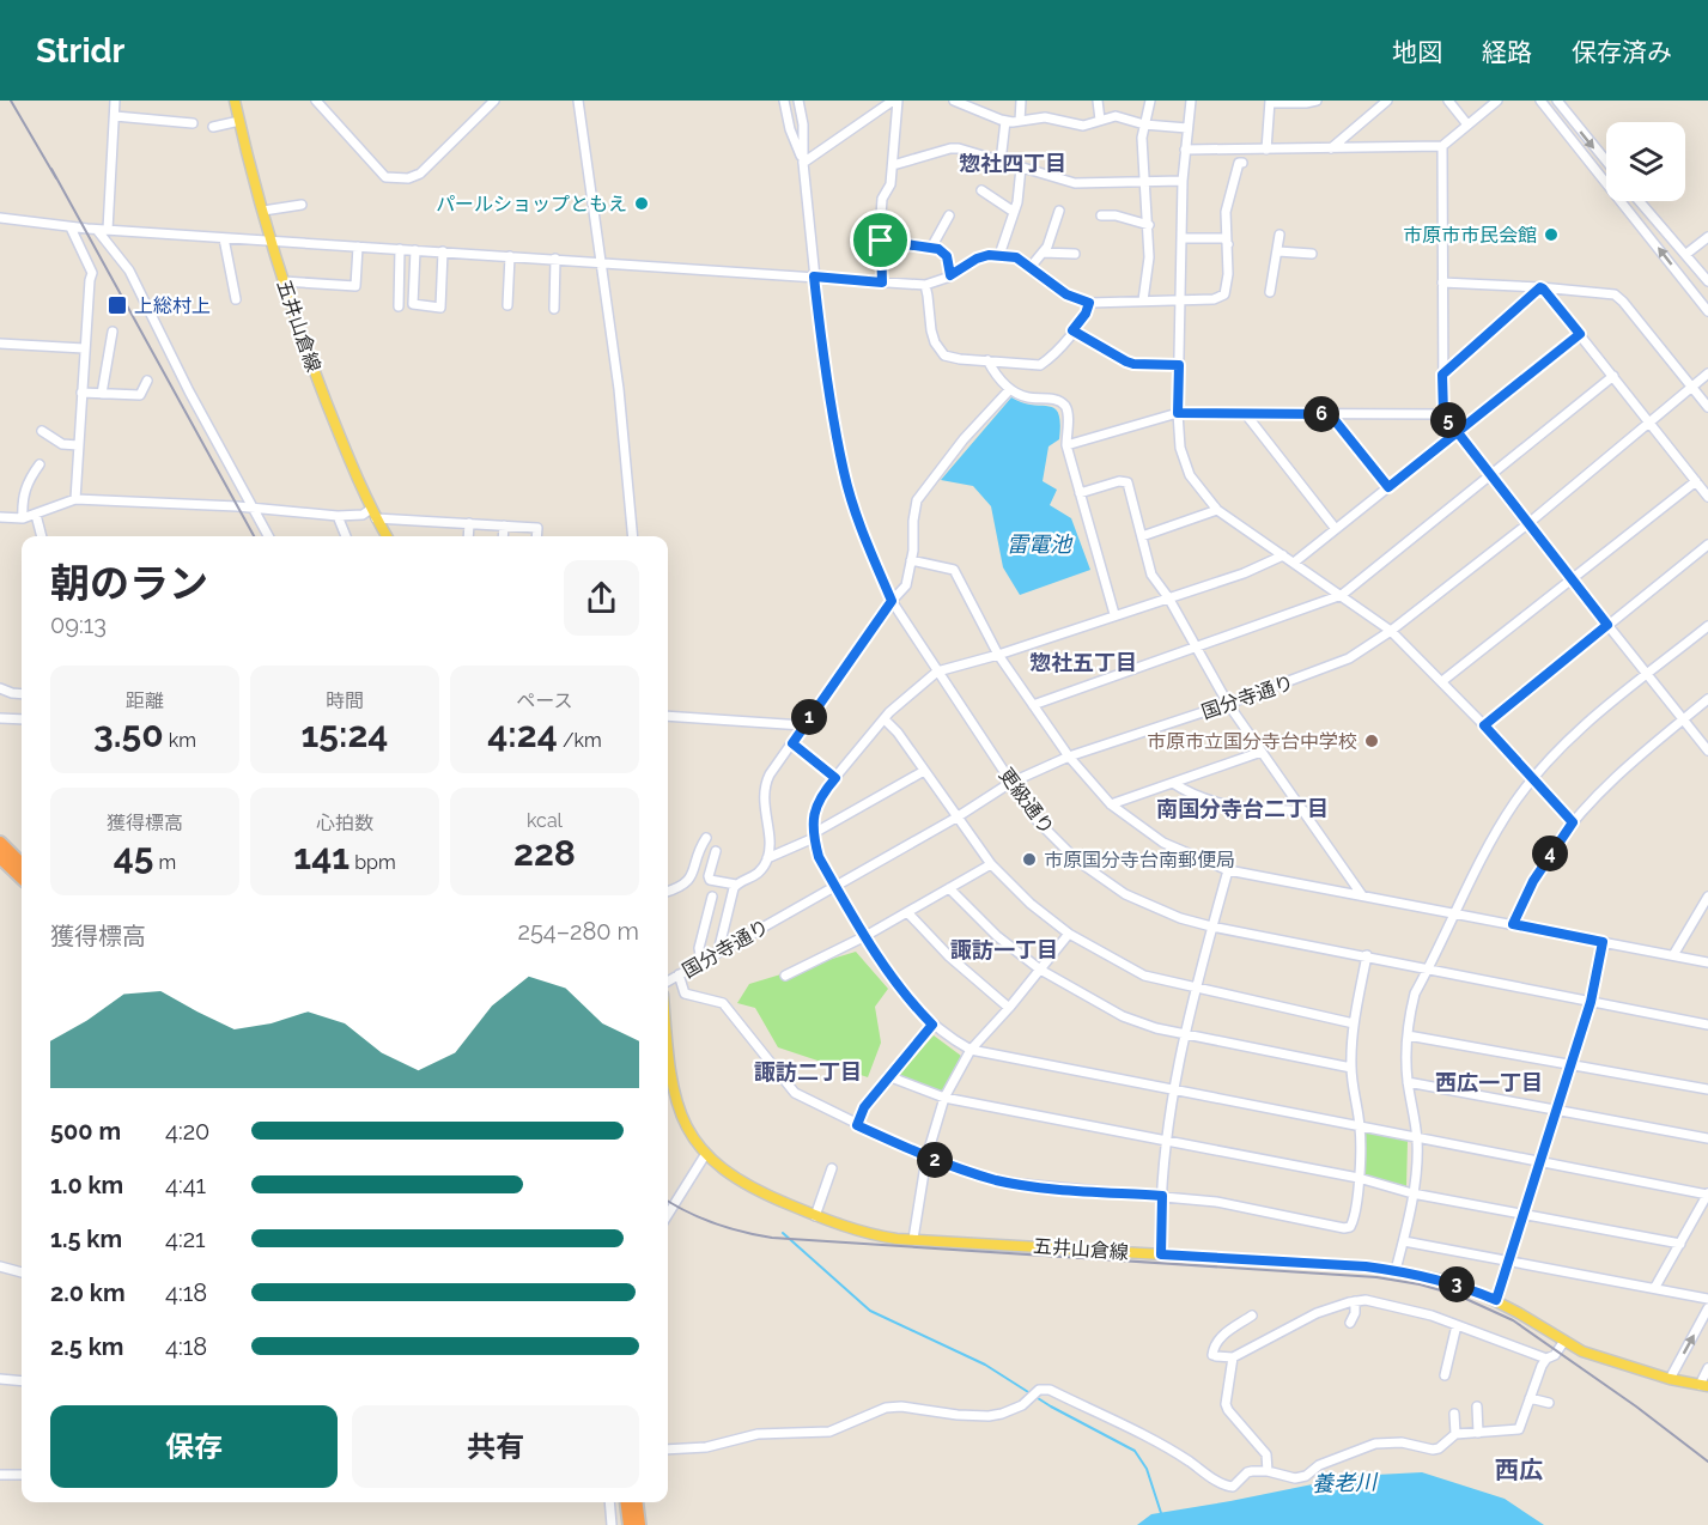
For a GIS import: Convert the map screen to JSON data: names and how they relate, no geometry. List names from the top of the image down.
{
  "streets": {
    "main road": ["五井山倉線"],
    "street": ["国分寺通り", "更級通り"]
  },
  "crossings": [
    ["国分寺通り", "更級通り"]
  ],
  "districts": [
    "惣社四丁目",
    "惣社五丁目",
    "南国分寺台二丁目",
    "諏訪一丁目",
    "諏訪二丁目",
    "西広一丁目",
    "西広"
  ],
  "water": ["雷電池", "養老川"],
  "places": {
    "other": [
      "パールショップともえ",
      "市原市市民会館",
      "市原市立国分寺台中学校",
      "市原国分寺台南郵便局"
    ],
    "transit": ["上総村上"]
  },
  "page": {
    "header": "Stridr",
    "nav": ["地図", "経路", "保存済み"],
    "pins": [
      "6",
      "5",
      "1",
      "4",
      "2",
      "3"
    ],
    "heading": ["朝のラン", "09:13"],
    "stats": [
      ["距離", "3.50 km"],
      ["時間", "15:24"],
      ["ペース", "4:24 /km"],
      ["獲得標高", "45 m"],
      ["心拍数", "141 bpm"],
      ["kcal", "228"]
    ],
    "chart": ["獲得標高", "254–280 m"],
    "list": [
      {
        "name": "500 m",
        "note": "4:20"
      },
      {
        "name": "1.0 km",
        "note": "4:41"
      },
      {
        "name": "1.5 km",
        "note": "4:21"
      },
      {
        "name": "2.0 km",
        "note": "4:18"
      },
      {
        "name": "2.5 km",
        "note": "4:18"
      }
    ],
    "buttons": ["保存", "共有"]
  }
}
